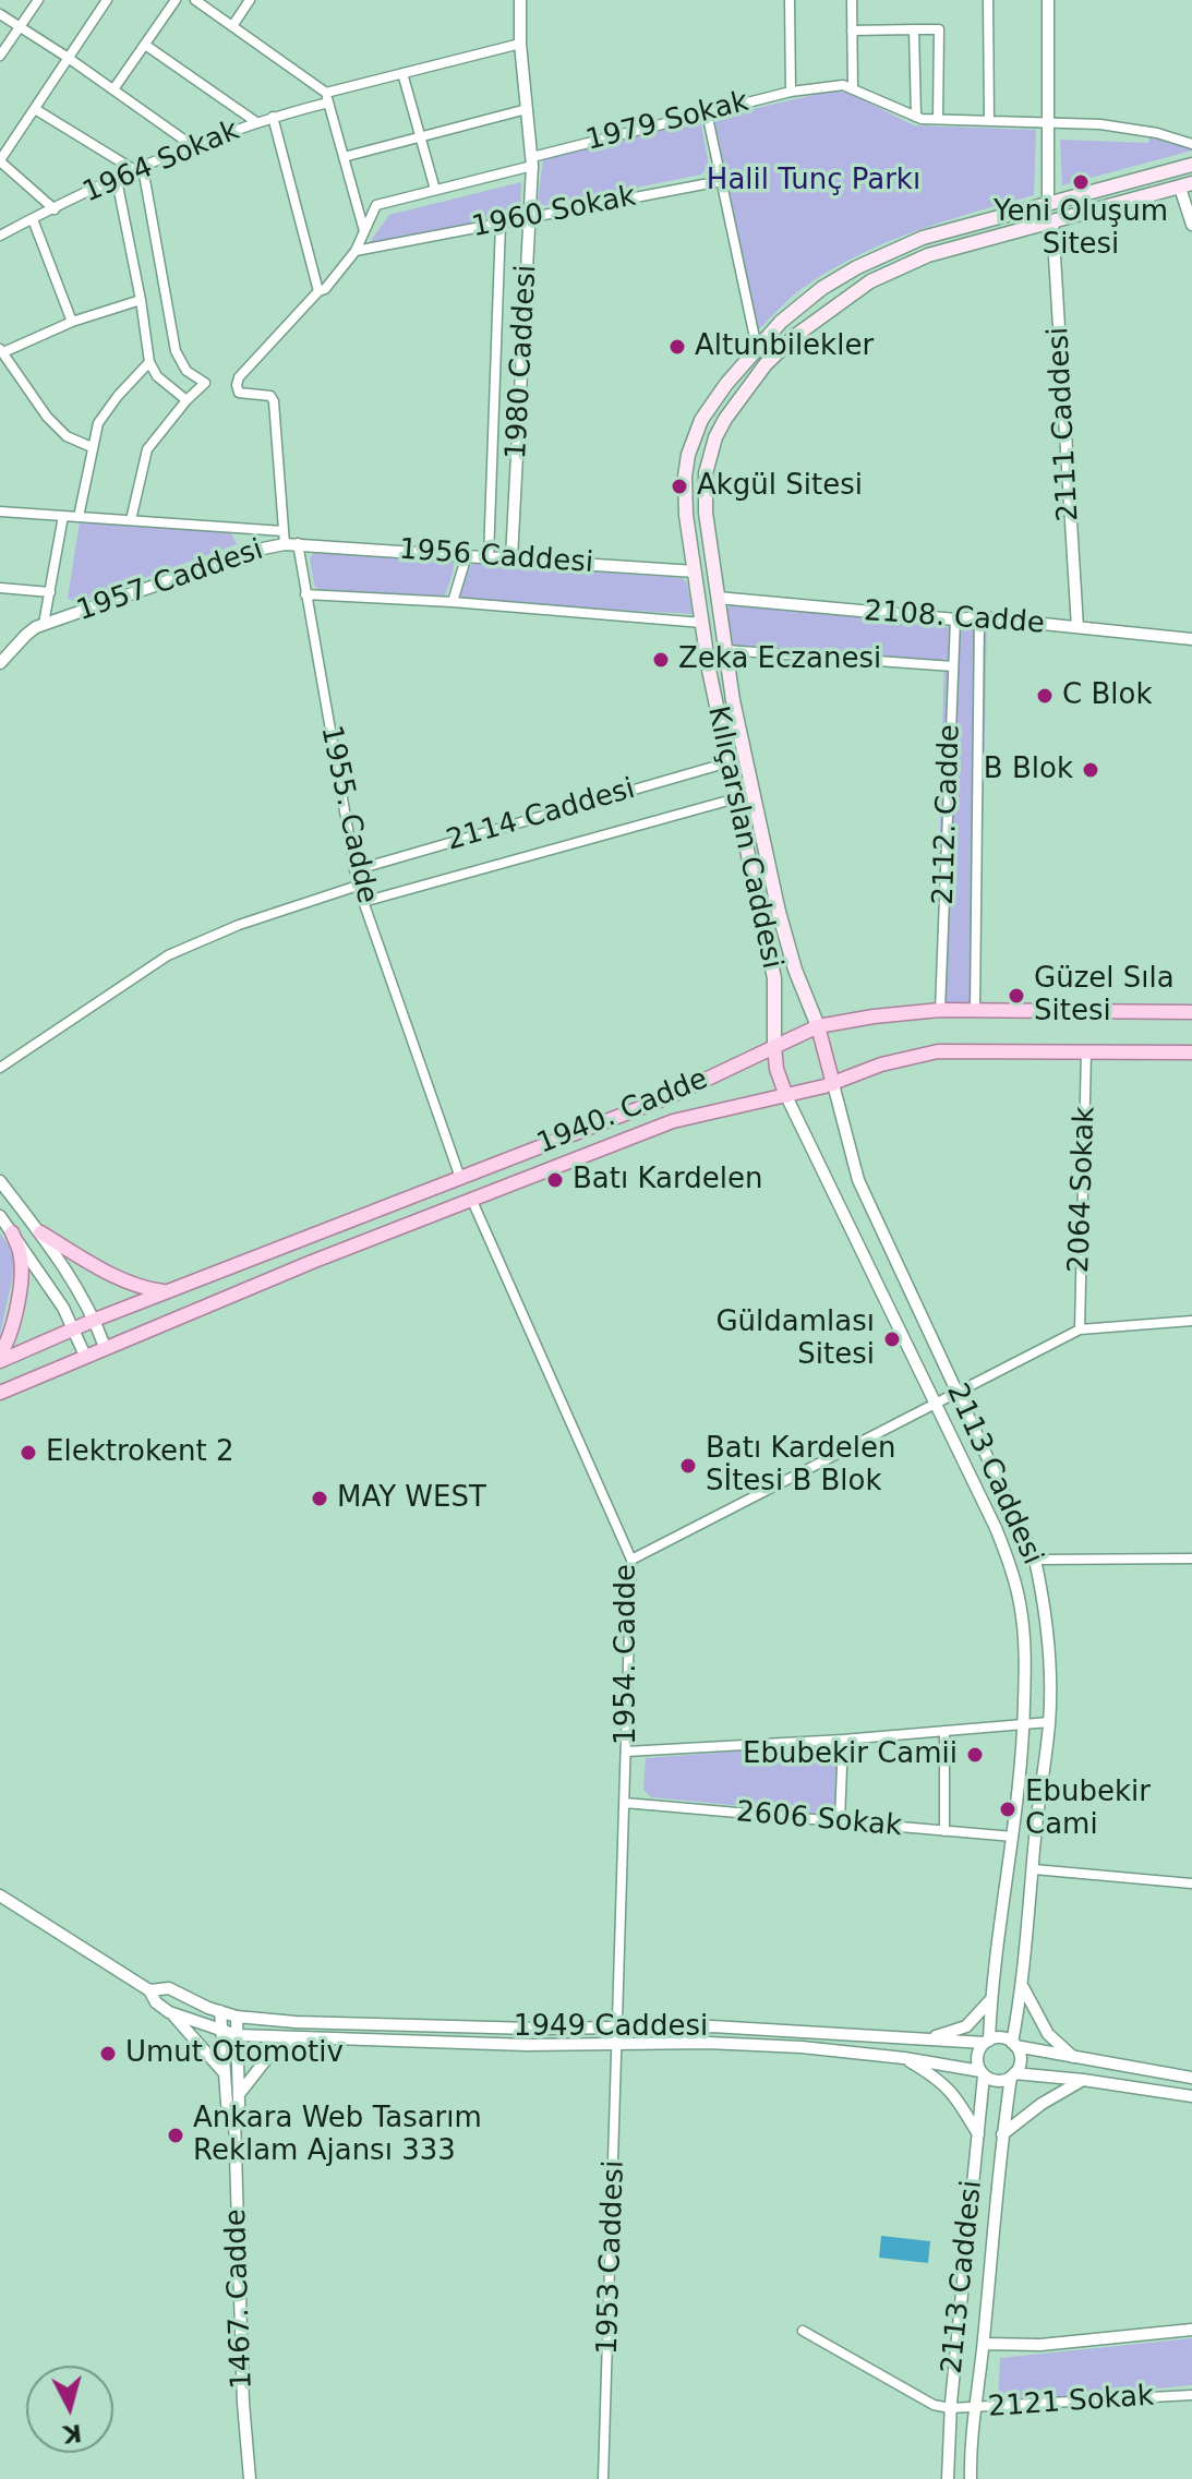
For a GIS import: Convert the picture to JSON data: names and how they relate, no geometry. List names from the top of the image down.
{
  "streets": {
    "main road": ["Kılıçarslan Caddesi", "1940. Cadde"],
    "street": [
      "1979 Sokak",
      "1964 Sokak",
      "1960 Sokak",
      "1980 Caddesi",
      "2111 Caddesi",
      "1956 Caddesi",
      "1957 Caddesi",
      "2108. Cadde",
      "1955. Cadde",
      "2112. Cadde",
      "2114 Caddesi",
      "2064 Sokak",
      "2113 Caddesi",
      "1954. Cadde",
      "2606 Sokak",
      "1949 Caddesi",
      "1953 Caddesi",
      "1467. Cadde",
      "2121 Sokak"
    ]
  },
  "crossings": [
    ["1979 Sokak", "1960 Sokak"],
    ["1979 Sokak", "1980 Caddesi"],
    ["1979 Sokak", "1957 Caddesi"],
    ["1964 Sokak", "1980 Caddesi"],
    ["1960 Sokak", "1980 Caddesi"],
    ["1980 Caddesi", "1956 Caddesi"],
    ["2111 Caddesi", "2108. Cadde"],
    ["2111 Caddesi", "Kılıçarslan Caddesi"],
    ["1956 Caddesi", "1957 Caddesi"],
    ["1956 Caddesi", "1955. Cadde"],
    ["1956 Caddesi", "Kılıçarslan Caddesi"],
    ["1957 Caddesi", "1955. Cadde"],
    ["2108. Cadde", "2112. Cadde"],
    ["2108. Cadde", "Kılıçarslan Caddesi"],
    ["1955. Cadde", "2114 Caddesi"],
    ["1955. Cadde", "1940. Cadde"],
    ["2112. Cadde", "1940. Cadde"],
    ["2114 Caddesi", "Kılıçarslan Caddesi"],
    ["Kılıçarslan Caddesi", "1940. Cadde"],
    ["1940. Cadde", "2064 Sokak"],
    ["1940. Cadde", "2113 Caddesi"],
    ["1940. Cadde", "1954. Cadde"],
    ["2113 Caddesi", "2606 Sokak"],
    ["2113 Caddesi", "1949 Caddesi"],
    ["2113 Caddesi", "2121 Sokak"],
    ["1954. Cadde", "2606 Sokak"],
    ["1954. Cadde", "1949 Caddesi"],
    ["1954. Cadde", "1953 Caddesi"],
    ["1949 Caddesi", "1953 Caddesi"],
    ["1949 Caddesi", "1467. Cadde"]
  ],
  "parks": ["Halil Tunç Parkı"],
  "places": [
    "Yeni Oluşum Sitesi",
    "Altunbilekler",
    "Akgül Sitesi",
    "Zeka Eczanesi",
    "C Blok",
    "B Blok",
    "Güzel Sıla Sitesi",
    "Batı Kardelen",
    "Güldamlası Sitesi",
    "Elektrokent 2",
    "Batı Kardelen Sİtesi B Blok",
    "MAY WEST",
    "Ebubekir Camii",
    "Ebubekir Cami",
    "Umut Otomotiv",
    "Ankara Web Tasarım Reklam Ajansı 333"
  ],
  "north": "bottom"
}
